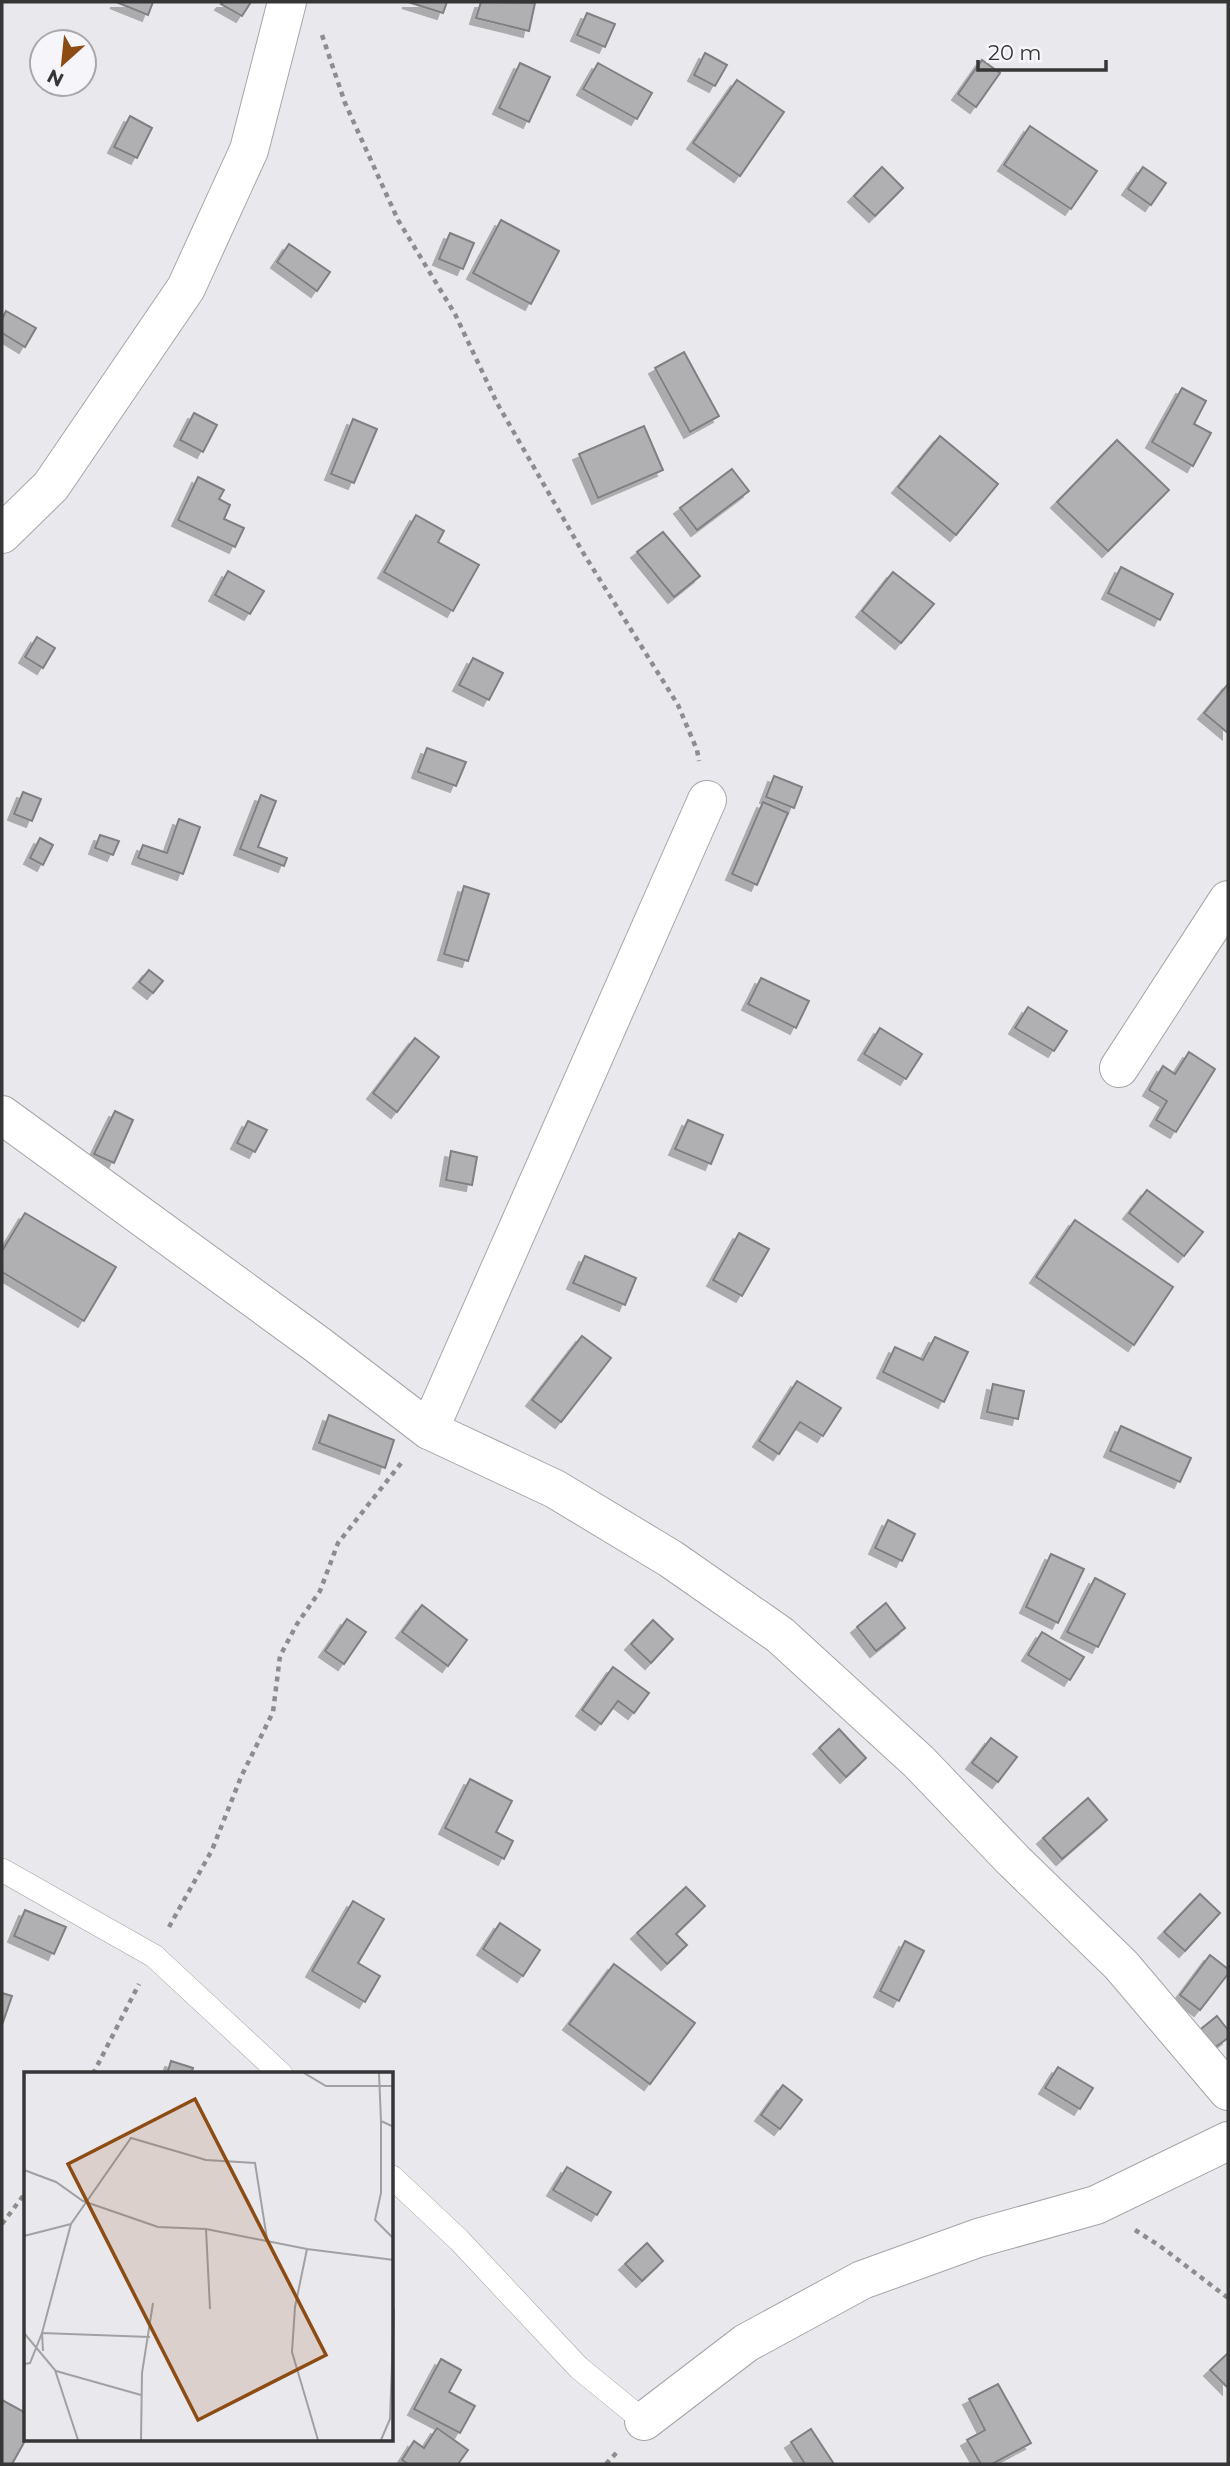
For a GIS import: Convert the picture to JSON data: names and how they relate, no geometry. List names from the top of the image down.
{
  "scale_bar": "20 m",
  "north": "bottom left"
}
